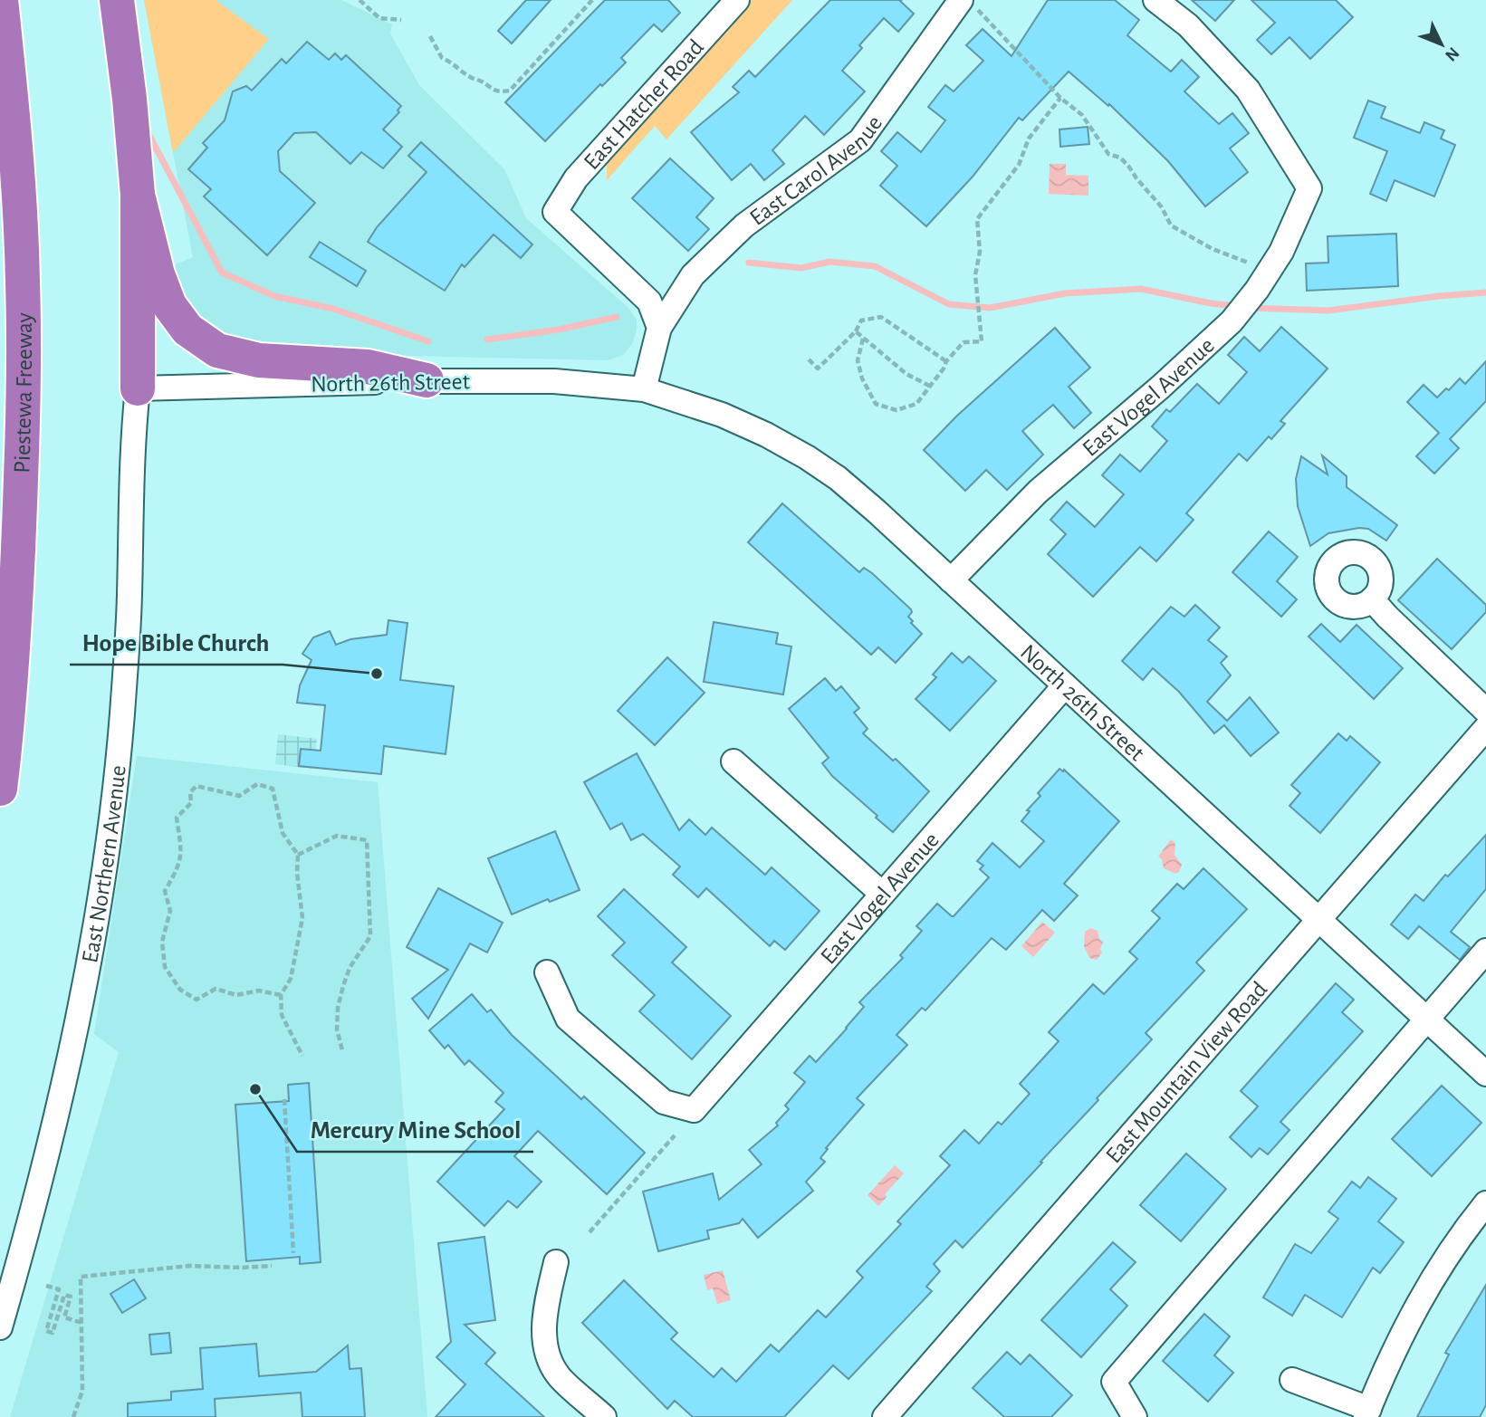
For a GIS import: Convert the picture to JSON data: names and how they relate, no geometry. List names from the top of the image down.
{
  "streets": {
    "highway": ["Piestewa Freeway"],
    "street": [
      "East Hatcher Road",
      "East Carol Avenue",
      "North 26th Street",
      "East Vogel Avenue",
      "East Northern Avenue",
      "East Mountain View Road"
    ]
  },
  "crossings": [
    ["East Hatcher Road", "East Carol Avenue"],
    ["North 26th Street", "East Vogel Avenue"],
    ["North 26th Street", "East Northern Avenue"],
    ["North 26th Street", "East Mountain View Road"]
  ],
  "places": ["Hope Bible Church", "Mercury Mine School"],
  "north": "bottom right"
}
